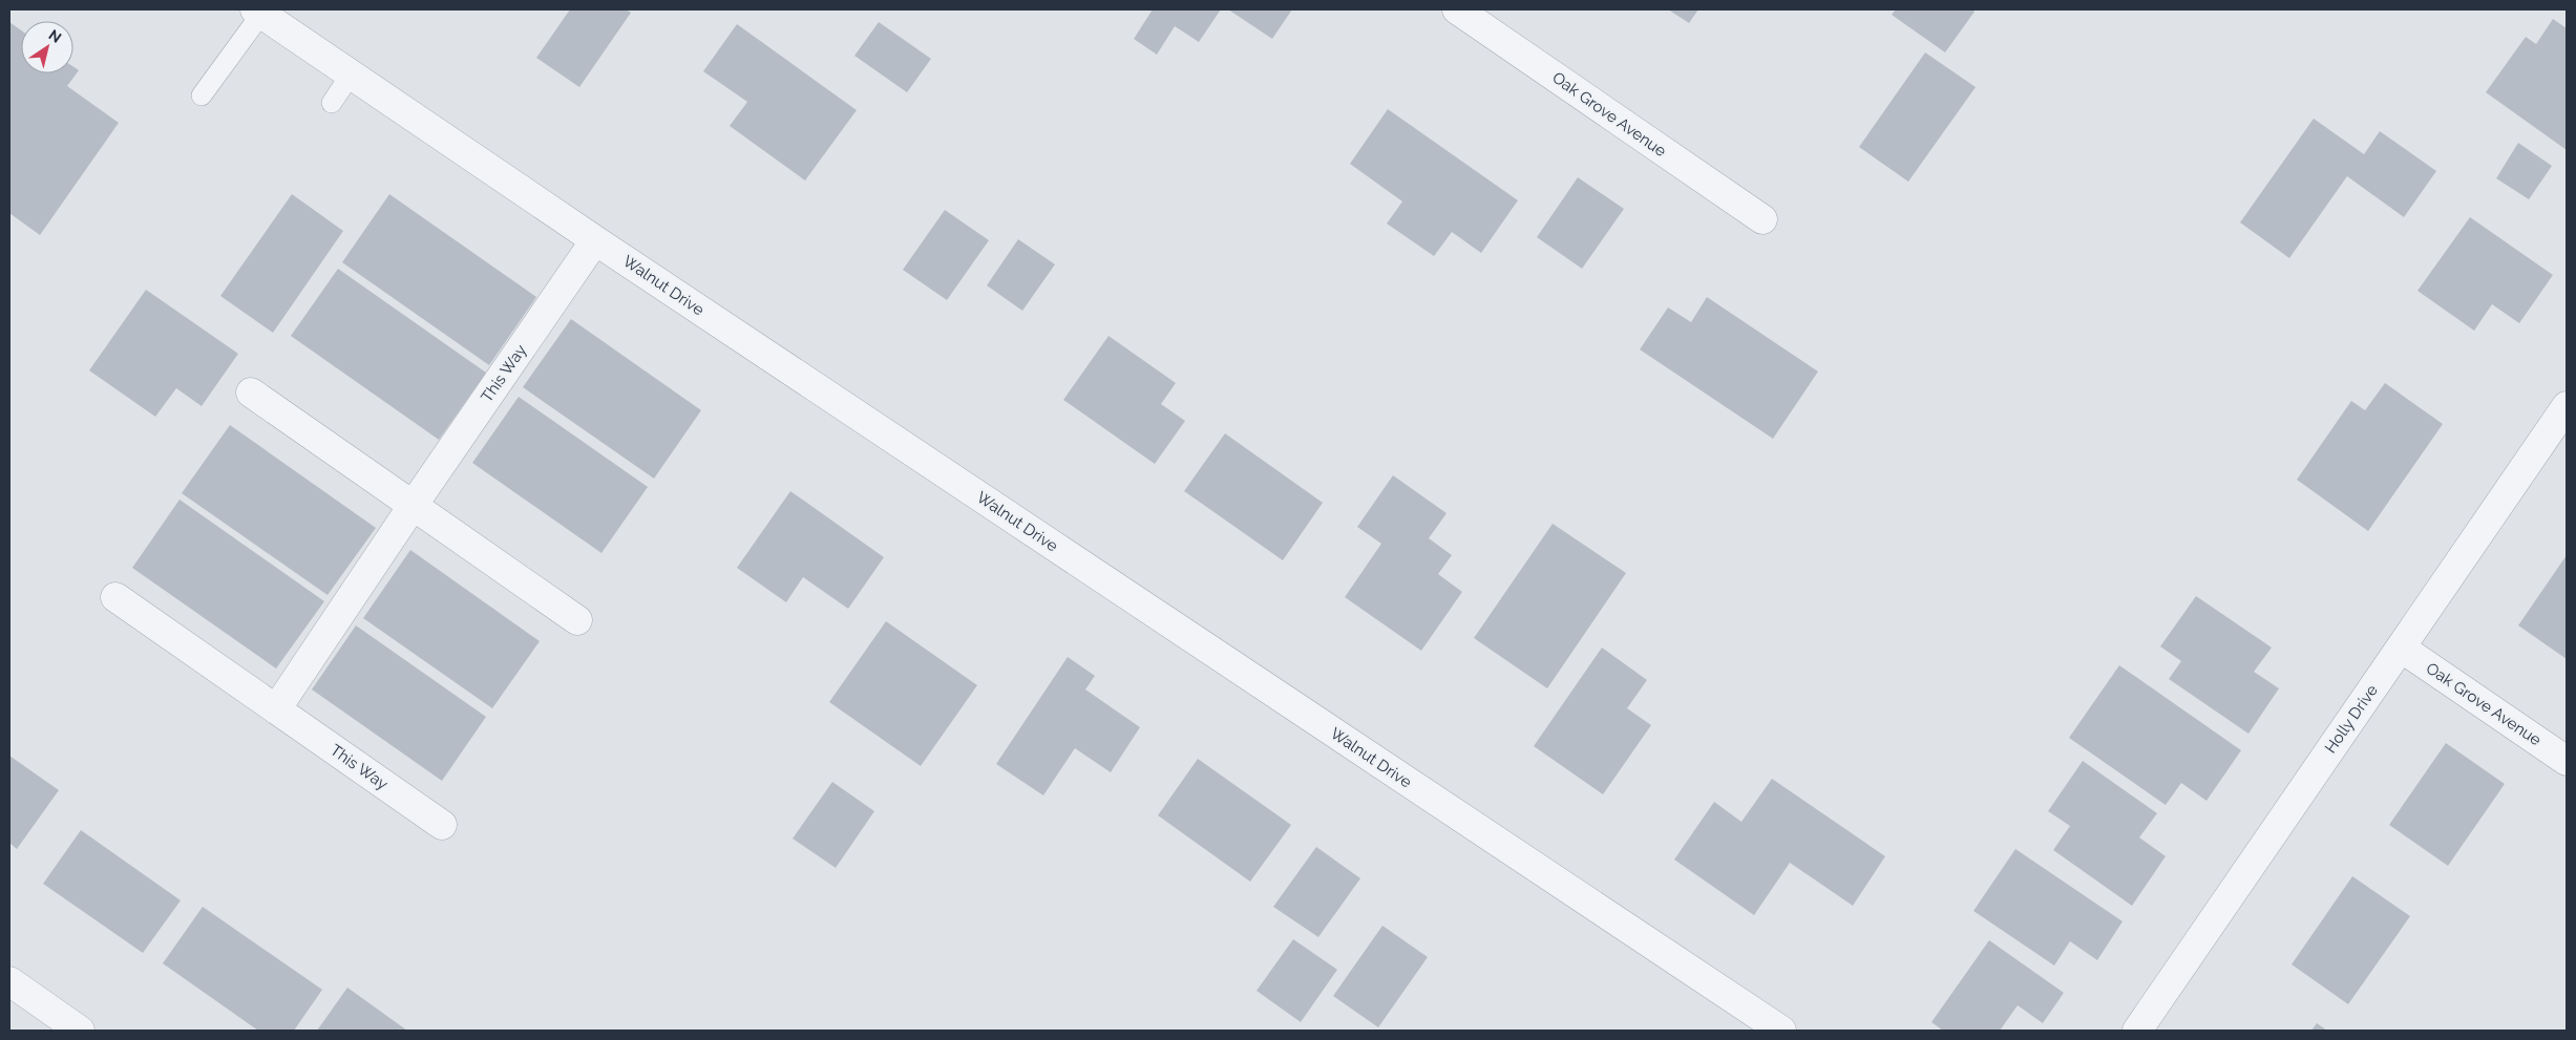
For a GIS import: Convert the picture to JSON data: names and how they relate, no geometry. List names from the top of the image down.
{
  "streets": {
    "street": [
      "Oak Grove Avenue",
      "Walnut Drive",
      "This Way",
      "Holly Drive"
    ]
  },
  "crossings": [
    ["Oak Grove Avenue", "Holly Drive"],
    ["Walnut Drive", "This Way"]
  ],
  "north": "top right"
}
